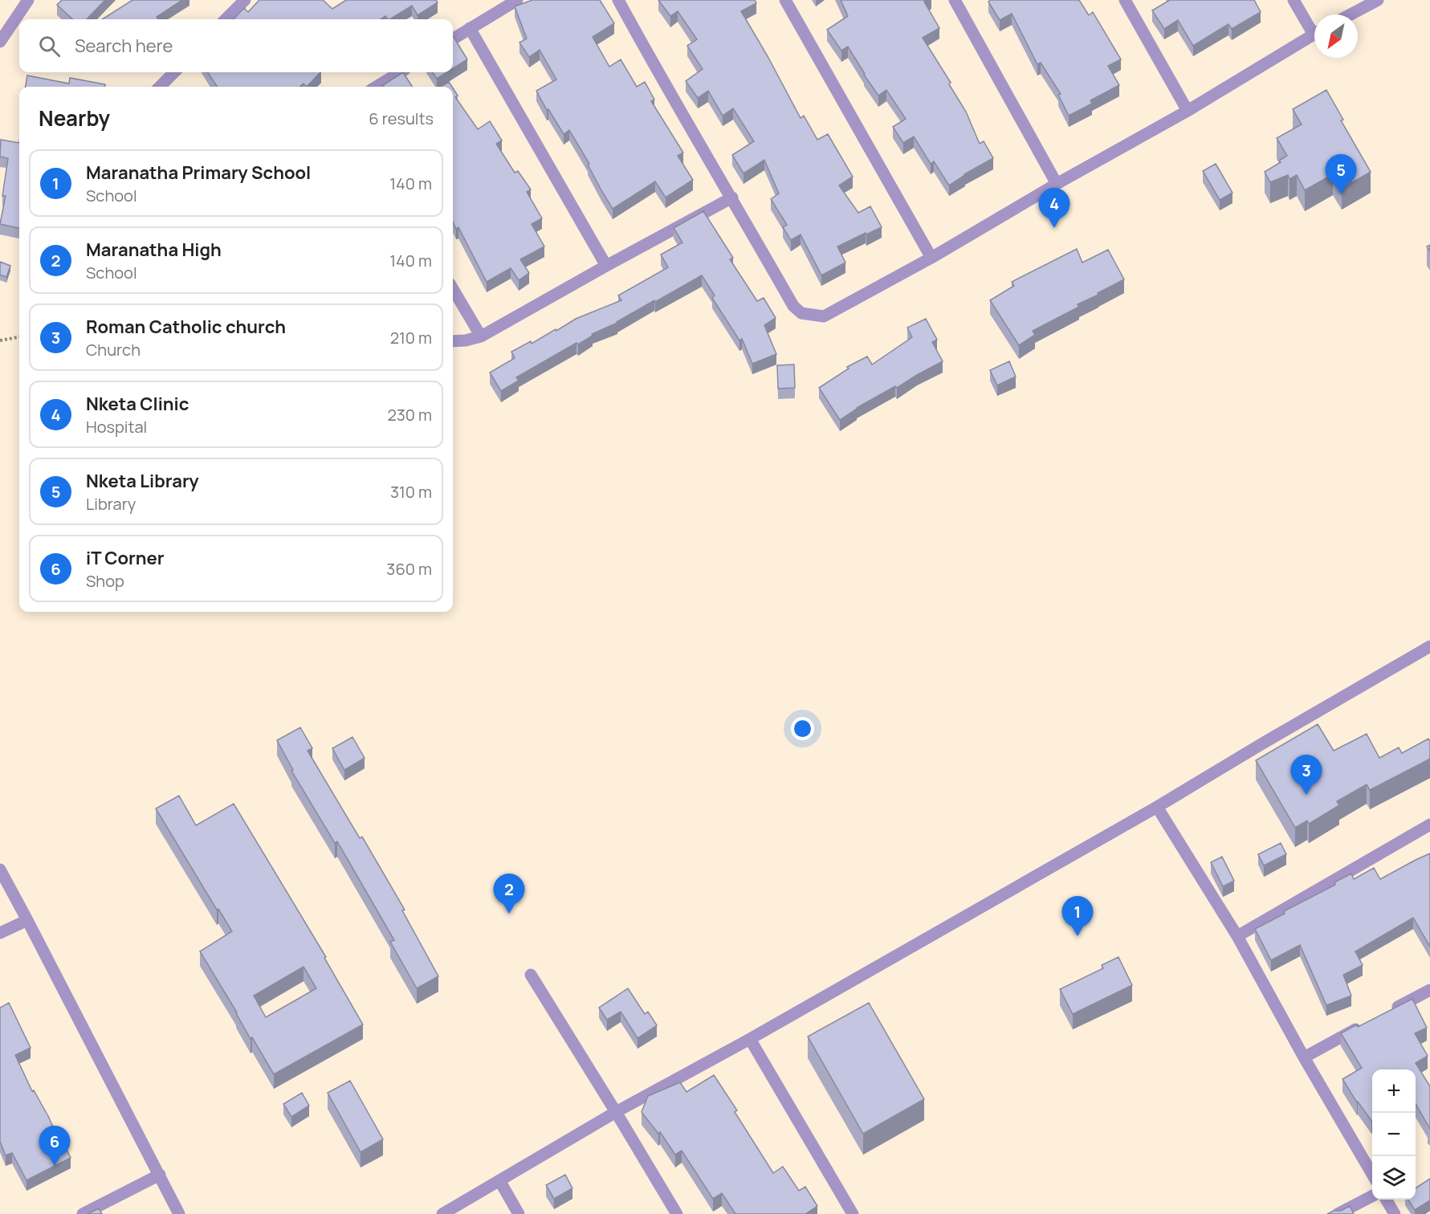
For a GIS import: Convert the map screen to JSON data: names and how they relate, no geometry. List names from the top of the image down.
{
  "north": "bottom left",
  "page": {
    "search": "Search here",
    "heading": ["Nearby", "6 results"],
    "list": [
      {
        "mark": "1",
        "name": "Maranatha Primary School",
        "note": "School",
        "value": "140 m"
      },
      {
        "mark": "2",
        "name": "Maranatha High",
        "note": "School",
        "value": "140 m"
      },
      {
        "mark": "3",
        "name": "Roman Catholic church",
        "note": "Church",
        "value": "210 m"
      },
      {
        "mark": "4",
        "name": "Nketa Clinic",
        "note": "Hospital",
        "value": "230 m"
      },
      {
        "mark": "5",
        "name": "Nketa Library",
        "note": "Library",
        "value": "310 m"
      },
      {
        "mark": "6",
        "name": "iT Corner",
        "note": "Shop",
        "value": "360 m"
      }
    ],
    "pins": [
      "5",
      "4",
      "3",
      "2",
      "1",
      "6"
    ],
    "map_buttons": ["+", "−"]
  }
}
